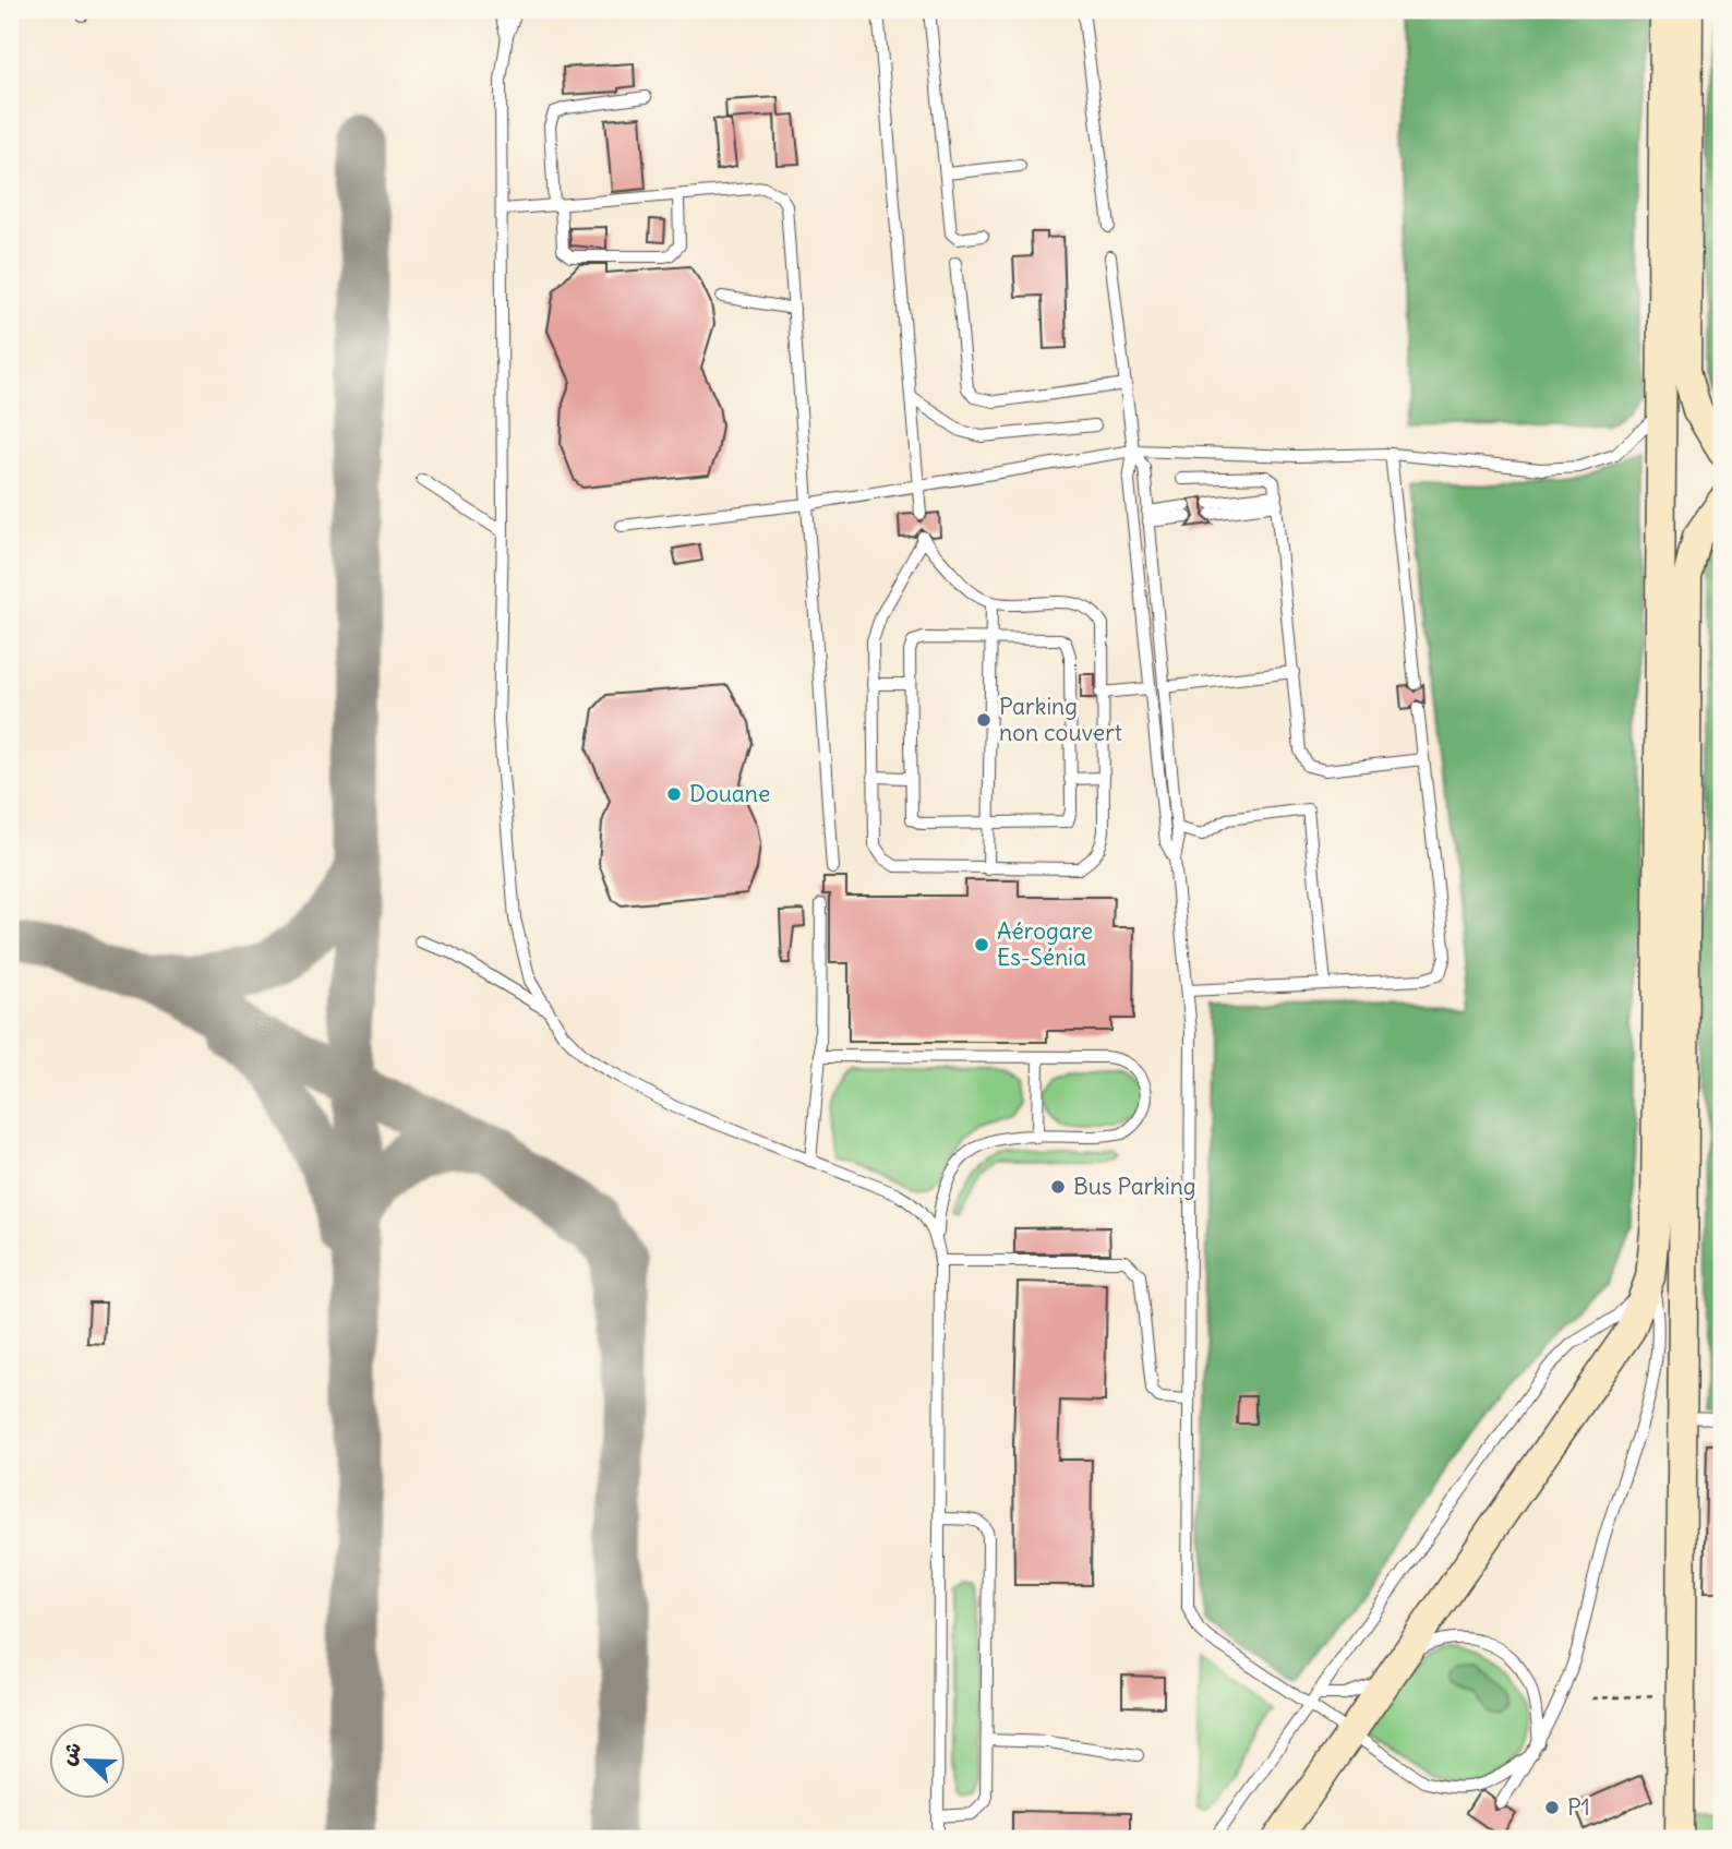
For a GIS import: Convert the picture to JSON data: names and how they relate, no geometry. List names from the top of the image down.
{
  "places": [
    "Parking non couvert",
    "Douane",
    "Aérogare Es-Sénia",
    "Bus Parking",
    "P1"
  ],
  "north": "top left"
}
